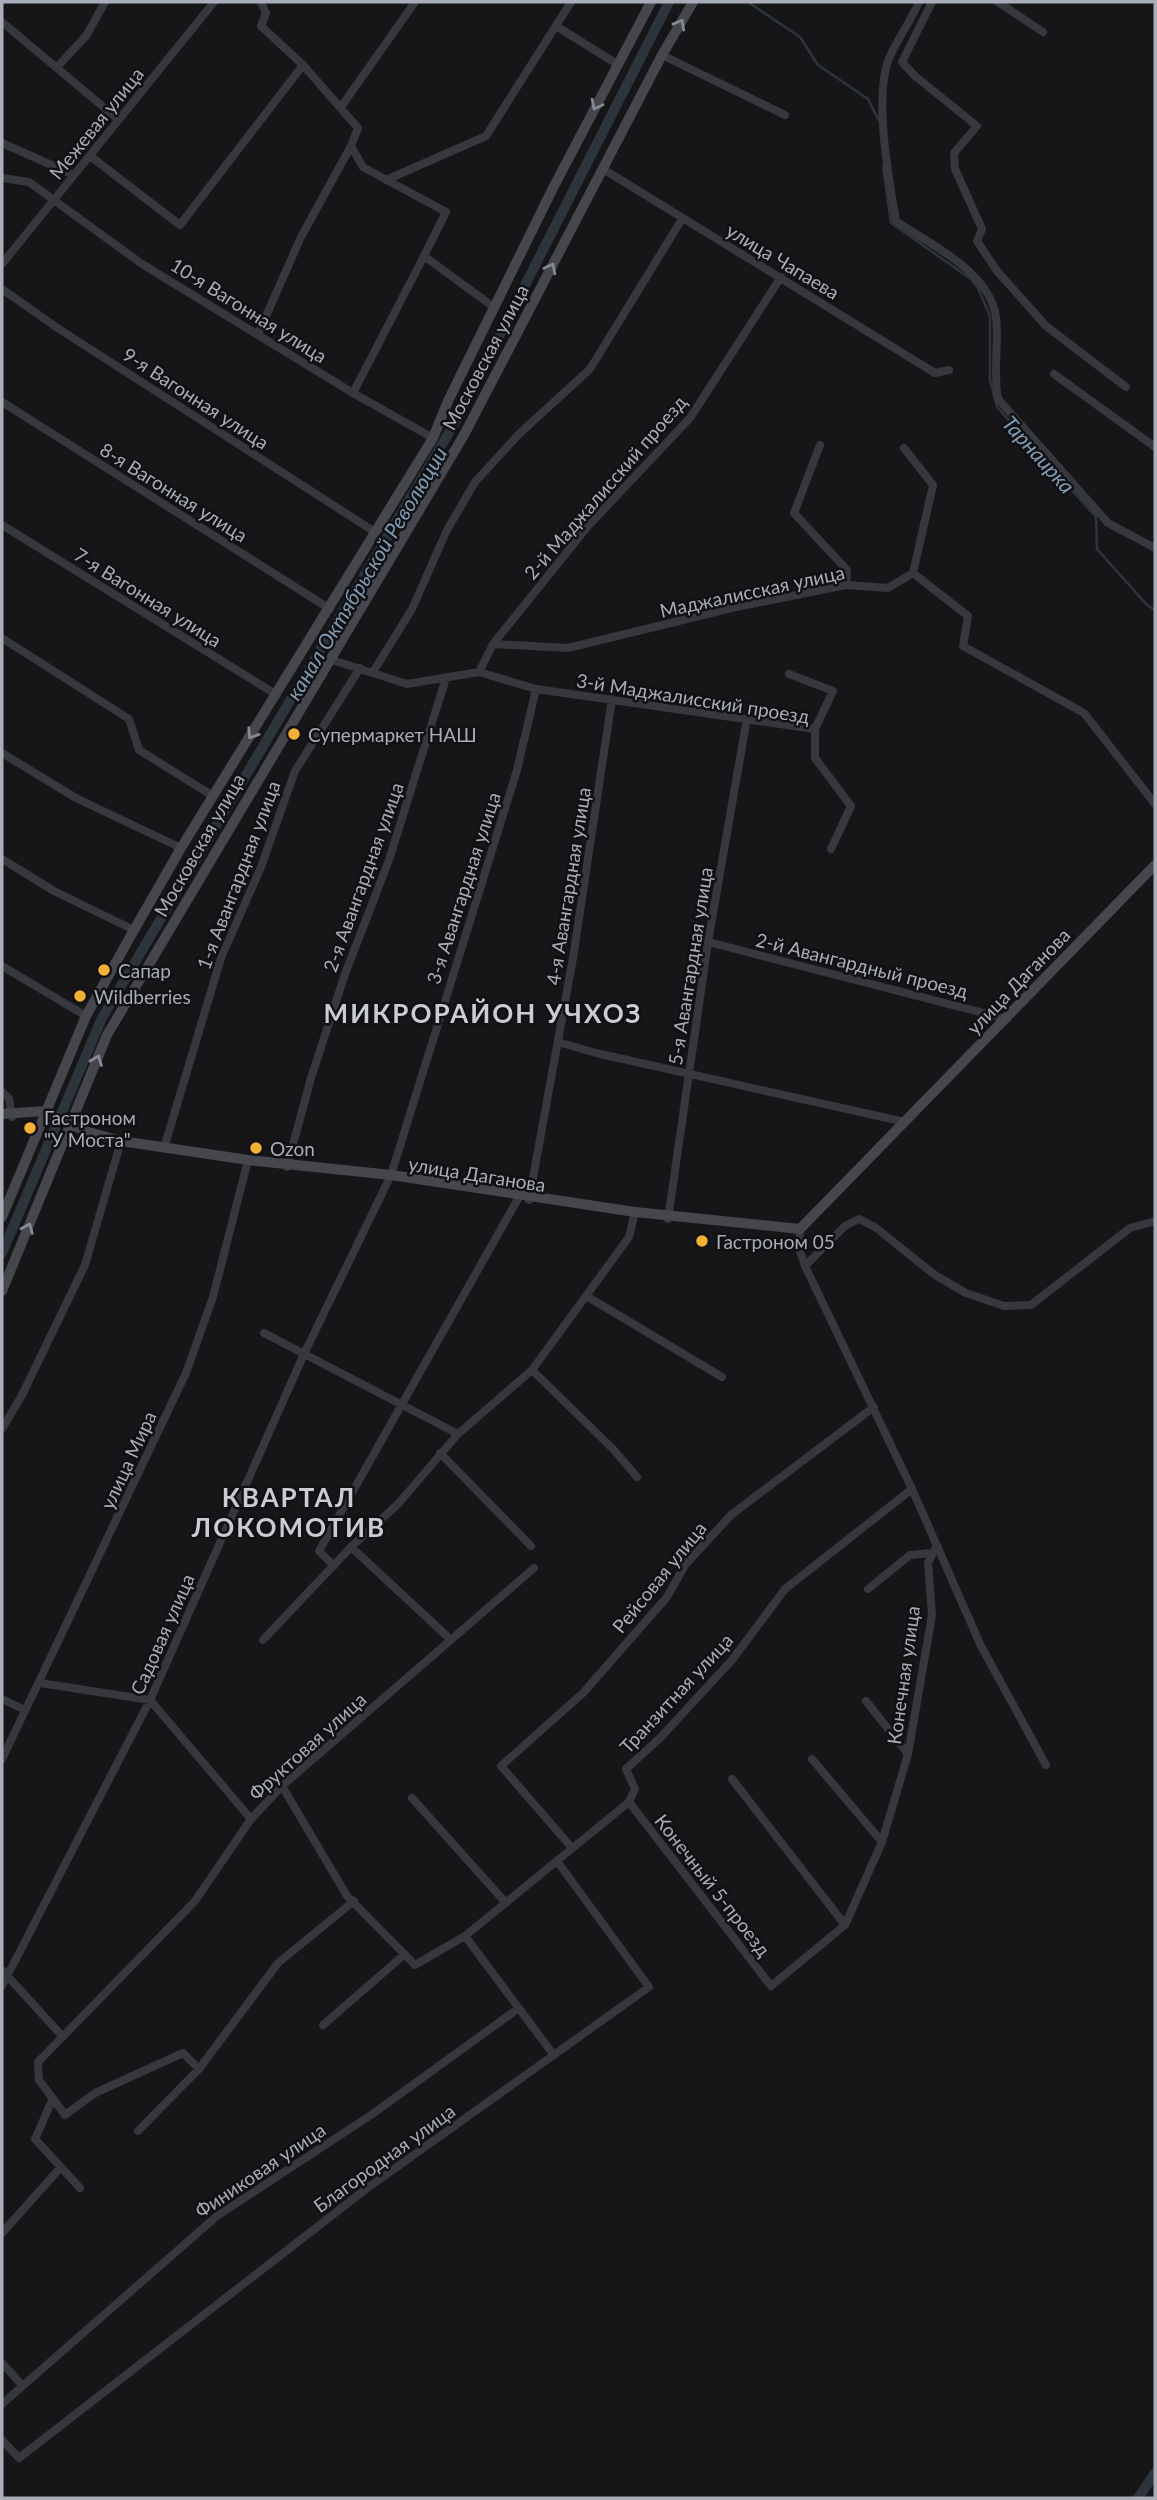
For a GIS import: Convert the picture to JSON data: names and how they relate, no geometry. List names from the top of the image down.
{
  "streets": {
    "main road": ["Московская улица", "улица Даганова"],
    "street": [
      "Межевая улица",
      "улица Чапаева",
      "10-я Вагонная улица",
      "9-я Вагонная улица",
      "2-й Маджалисский проезд",
      "8-я Вагонная улица",
      "Маджалисская улица",
      "7-я Вагонная улица",
      "3-й Маджалисский проезд",
      "1-я Авангардная улица",
      "2-я Авангардная улица",
      "4-я Авангардная улица",
      "3-я Авангардная улица",
      "2-й Авангардный проезд",
      "5-я Авангардная улица",
      "улица Мира",
      "Рейсовая улица",
      "Садовая улица",
      "Конечная улица",
      "Транзитная улица",
      "Фруктовая улица",
      "Конечный 5-проезд",
      "Благородная улица",
      "Финиковая улица"
    ]
  },
  "crossings": [
    ["Межевая улица", "10-я Вагонная улица"],
    ["улица Чапаева", "Московская улица"],
    ["улица Чапаева", "2-й Маджалисский проезд"],
    ["Московская улица", "улица Даганова"],
    ["2-й Маджалисский проезд", "Маджалисская улица"],
    ["2-й Маджалисский проезд", "3-й Маджалисский проезд"],
    ["3-й Маджалисский проезд", "4-я Авангардная улица"],
    ["3-й Маджалисский проезд", "3-я Авангардная улица"],
    ["3-й Маджалисский проезд", "5-я Авангардная улица"],
    ["1-я Авангардная улица", "улица Даганова"],
    ["2-я Авангардная улица", "улица Даганова"],
    ["4-я Авангардная улица", "улица Даганова"],
    ["3-я Авангардная улица", "улица Даганова"],
    ["3-я Авангардная улица", "Садовая улица"],
    ["2-й Авангардный проезд", "5-я Авангардная улица"],
    ["2-й Авангардный проезд", "улица Даганова"],
    ["5-я Авангардная улица", "улица Даганова"],
    ["улица Даганова", "улица Мира"],
    ["улица Даганова", "Садовая улица"],
    ["Конечная улица", "Конечный 5-проезд"],
    ["Транзитная улица", "Конечный 5-проезд"]
  ],
  "districts": ["МИКРОРАЙОН УЧХОЗ", "КВАРТАЛ ЛОКОМОТИВ"],
  "water": ["Тарнаирка", "канал Октябрьской Революции"],
  "places": [
    "Супермаркет НАШ",
    "Сапар",
    "Wildberries",
    "Гастроном \"У Моста\"",
    "Ozon",
    "Гастроном 05"
  ]
}
